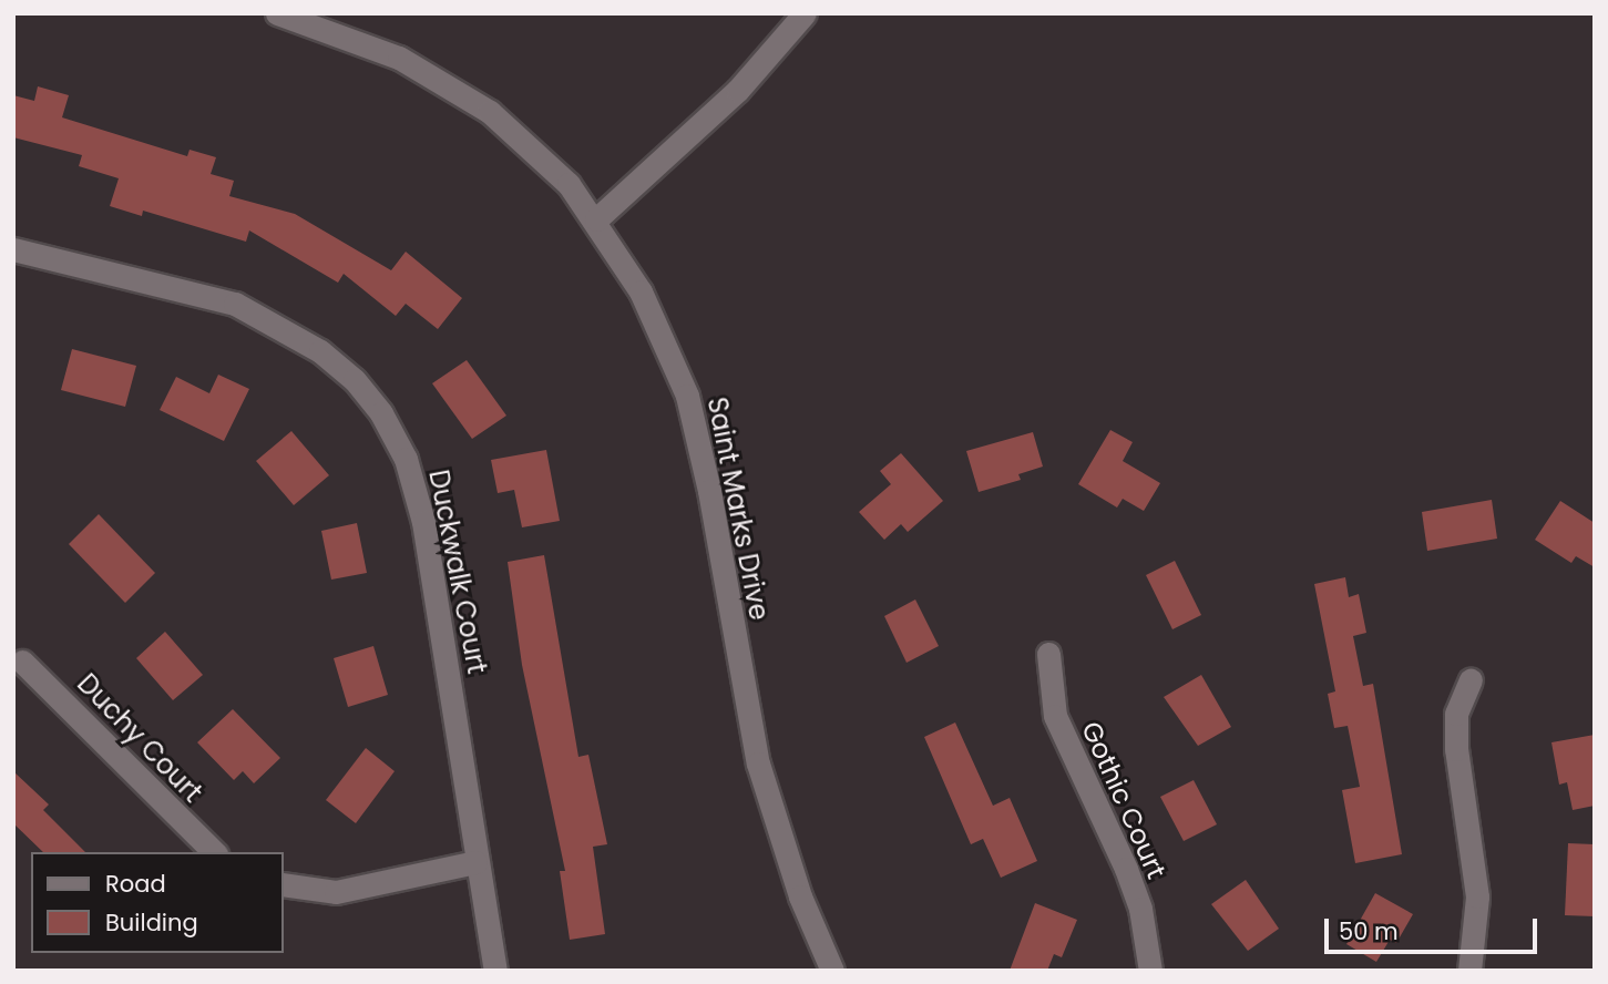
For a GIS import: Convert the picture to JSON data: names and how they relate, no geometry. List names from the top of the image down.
{
  "streets": {
    "street": [
      "Saint Marks Drive",
      "Duckwalk Court",
      "Duchy Court",
      "Gothic Court"
    ]
  },
  "legend": ["Road", "Building"],
  "scale_bar": "50 m"
}
